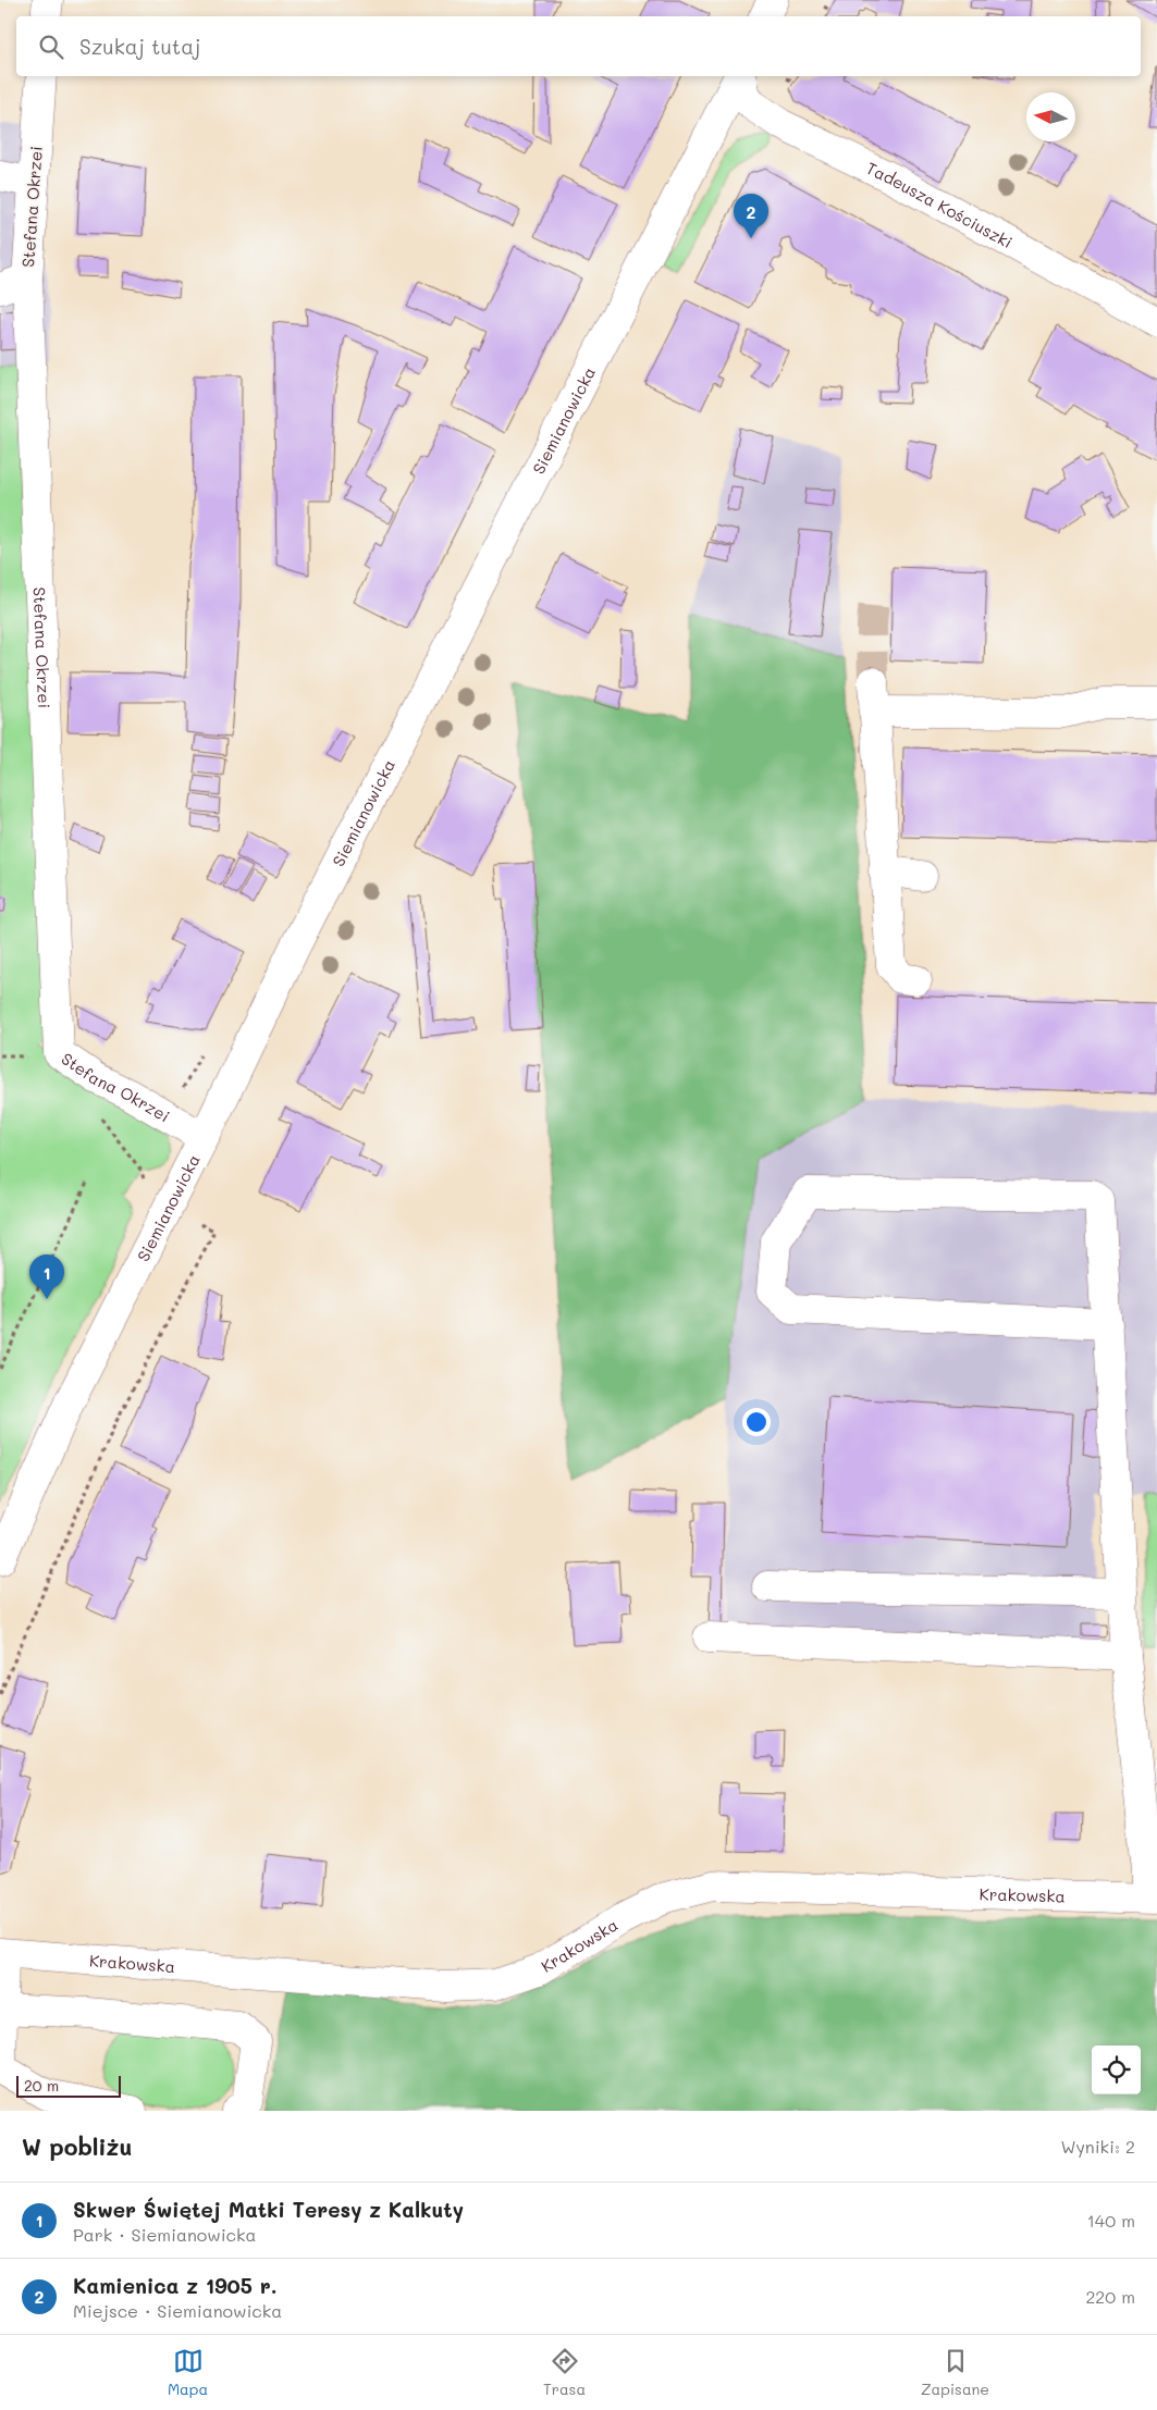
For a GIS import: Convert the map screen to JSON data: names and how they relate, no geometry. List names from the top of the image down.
{
  "streets": {
    "street": [
      "Tadeusza Kościuszki",
      "Stefana Okrzei",
      "Siemianowicka",
      "Krakowska"
    ]
  },
  "crossings": [
    ["Stefana Okrzei", "Siemianowicka"]
  ],
  "scale_bar": "20 m",
  "north": "left",
  "page": {
    "search": "Szukaj tutaj",
    "pins": ["2", "1"],
    "scale": "20 m",
    "heading": ["W pobliżu", "Wyniki: 2"],
    "list": [
      {
        "mark": "1",
        "name": "Skwer Świętej Matki Teresy z Kalkuty",
        "note": "Park · Siemianowicka",
        "value": "140 m"
      },
      {
        "mark": "2",
        "name": "Kamienica z 1905 r.",
        "note": "Miejsce · Siemianowicka",
        "value": "220 m"
      }
    ],
    "nav": ["Mapa", "Trasa", "Zapisane"]
  }
}
